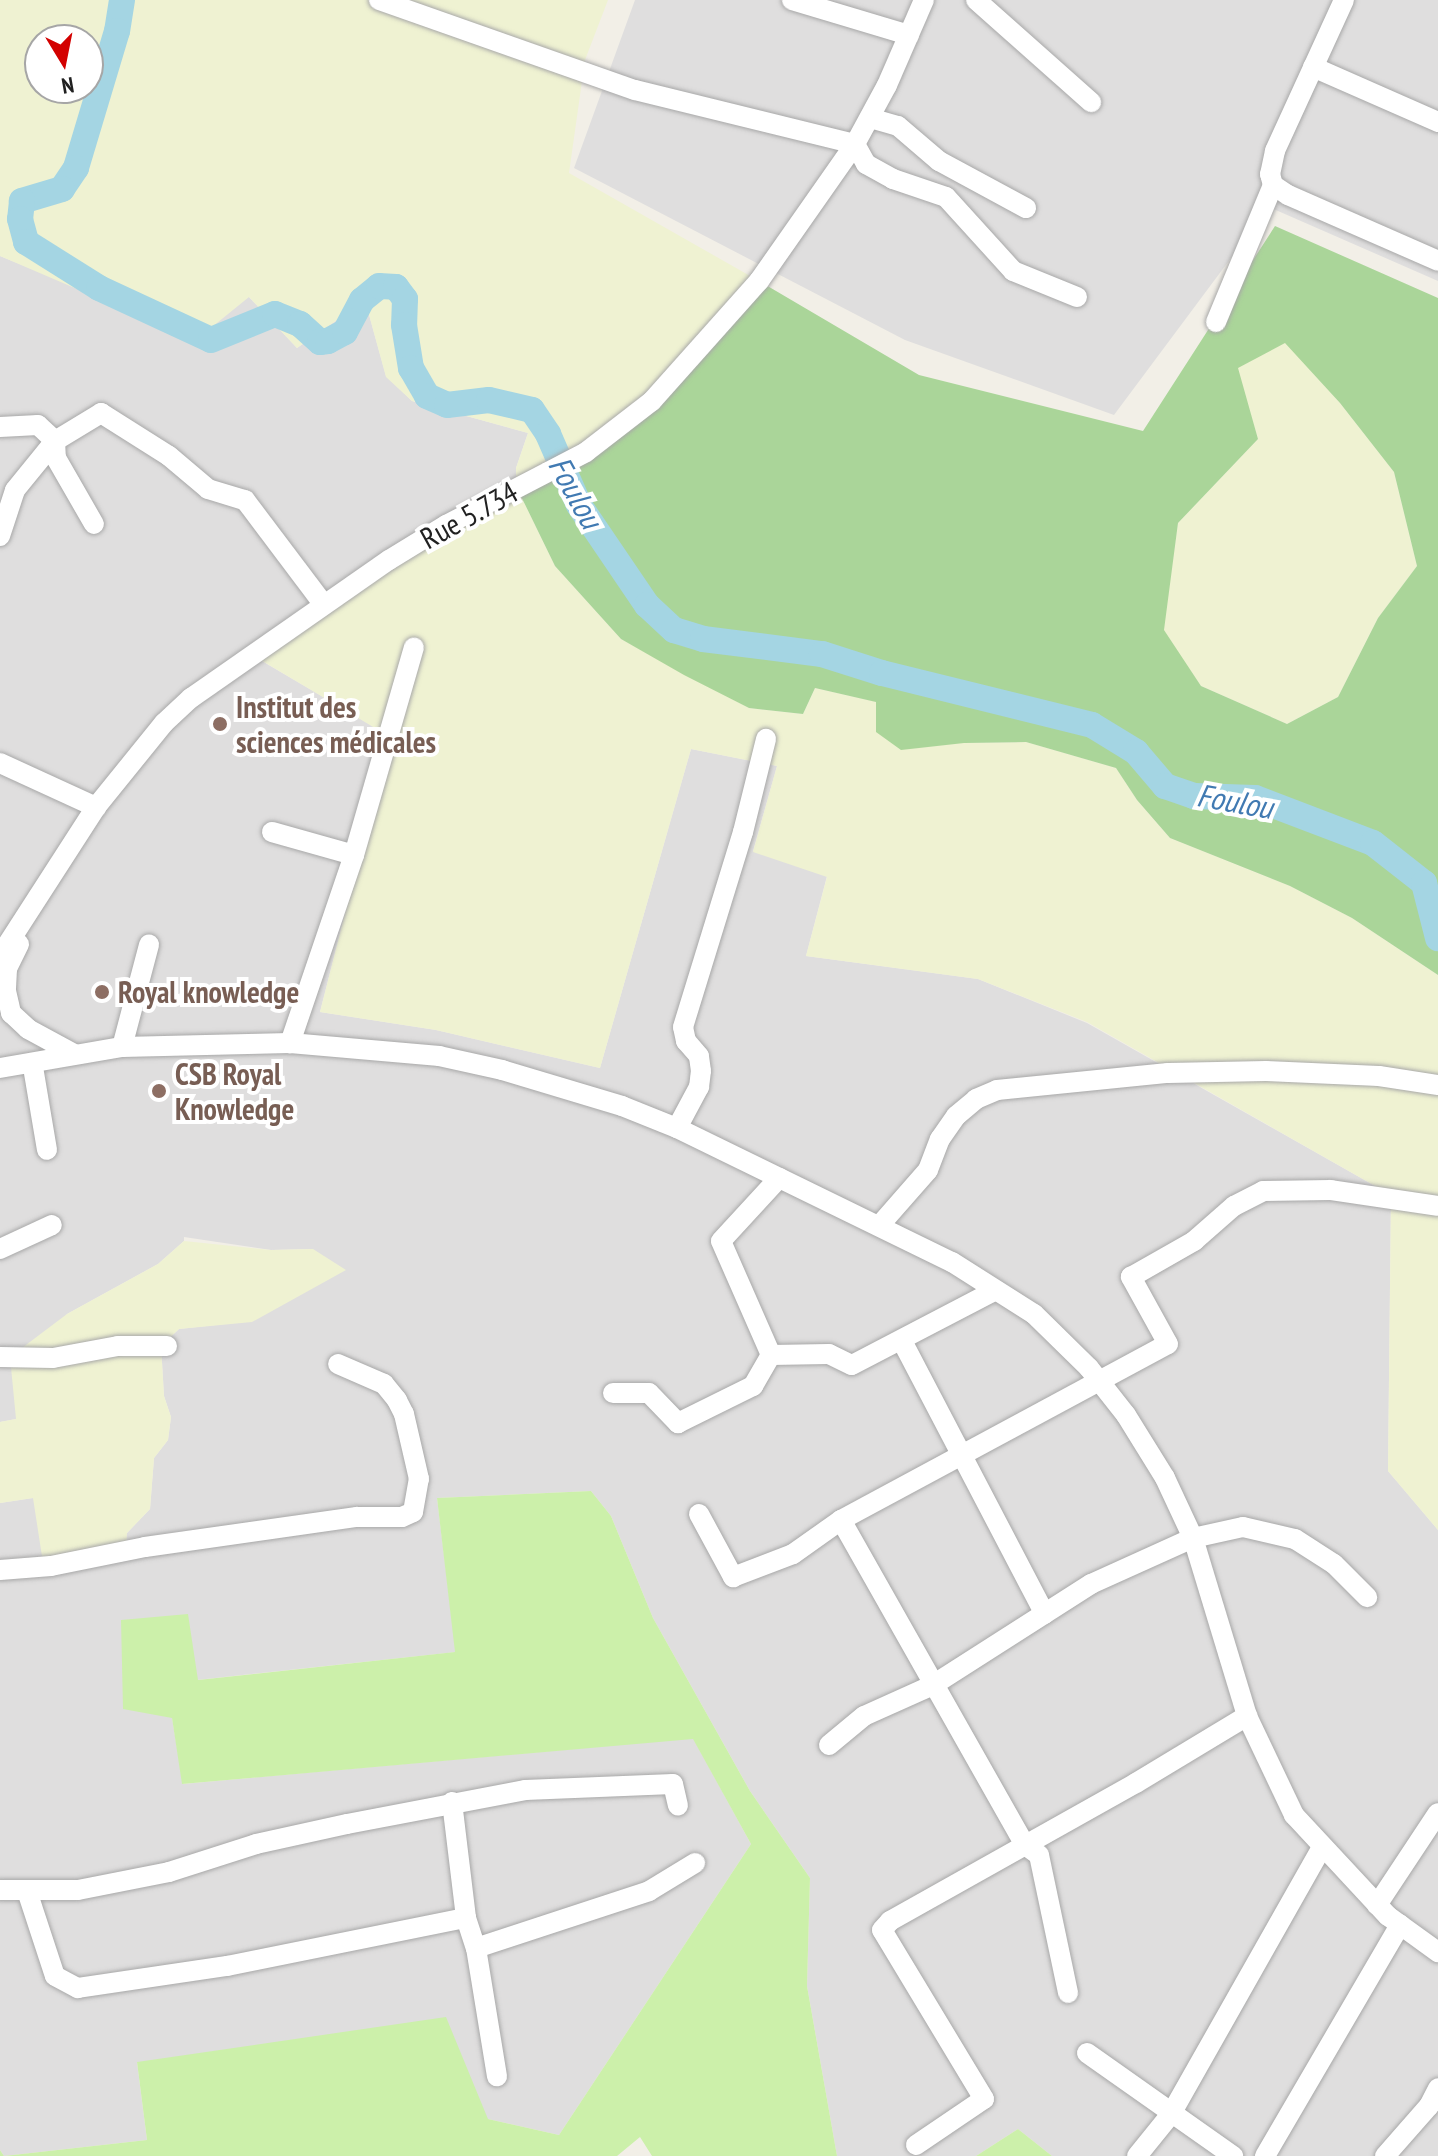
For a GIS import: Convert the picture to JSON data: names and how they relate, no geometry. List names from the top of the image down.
{
  "streets": {
    "street": ["Rue 5.734"]
  },
  "water": ["Foulou"],
  "places": ["Institut des sciences médicales", "Royal knowledge", "CSB Royal Knowledge"],
  "north": "bottom"
}
